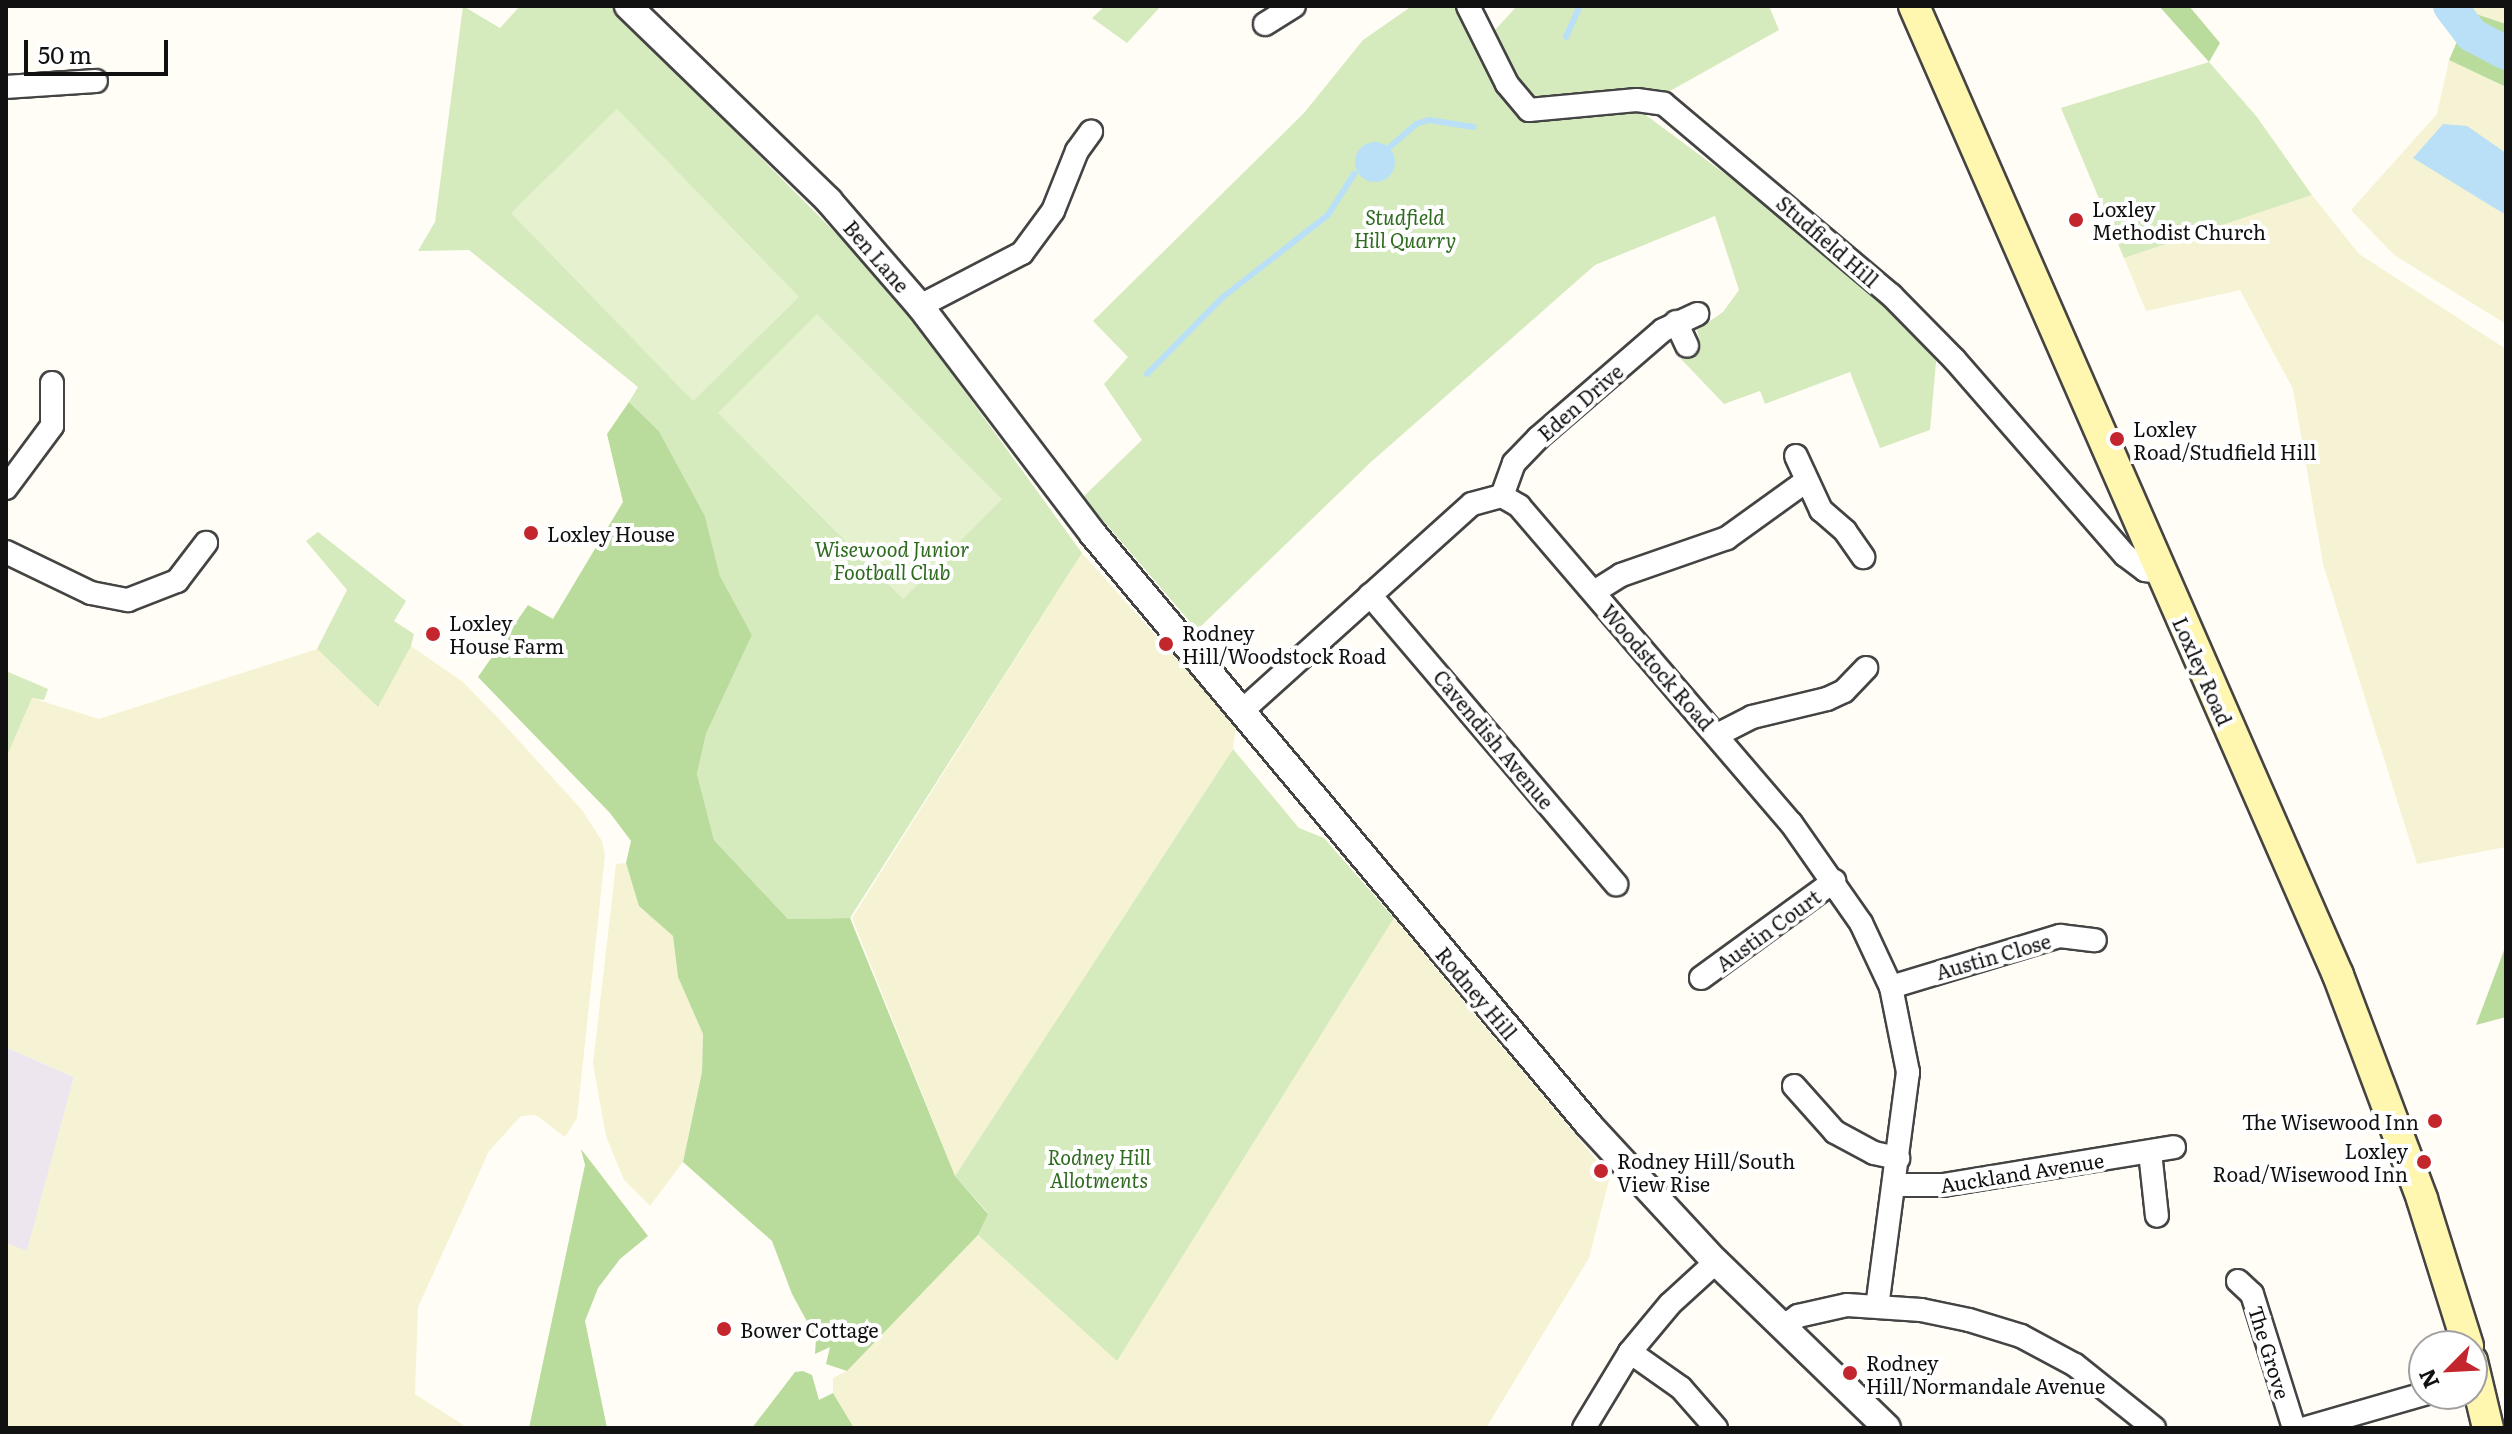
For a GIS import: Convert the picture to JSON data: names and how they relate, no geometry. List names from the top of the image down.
{
  "streets": {
    "main road": ["Loxley Road"],
    "street": [
      "Studfield Hill",
      "Ben Lane",
      "Eden Drive",
      "Woodstock Road",
      "Cavendish Avenue",
      "Austin Court",
      "Austin Close",
      "Rodney Hill",
      "Auckland Avenue",
      "The Grove"
    ]
  },
  "crossings": [
    ["Studfield Hill", "Loxley Road"],
    ["Ben Lane", "Rodney Hill"],
    ["Eden Drive", "Woodstock Road"],
    ["Woodstock Road", "Austin Court"],
    ["Woodstock Road", "Austin Close"],
    ["Woodstock Road", "Auckland Avenue"]
  ],
  "parks": ["Studfield Hill Quarry", "Wisewood Junior Football Club", "Rodney Hill Allotments"],
  "places": [
    "Loxley Methodist Church",
    "Loxley Road/Studfield Hill",
    "Loxley House",
    "Loxley House Farm",
    "Rodney Hill/Woodstock Road",
    "The Wisewood Inn",
    "Loxley Road/Wisewood Inn",
    "Rodney Hill/South View Rise",
    "Bower Cottage",
    "Rodney Hill/Normandale Avenue"
  ],
  "scale_bar": "50 m",
  "north": "bottom left"
}
